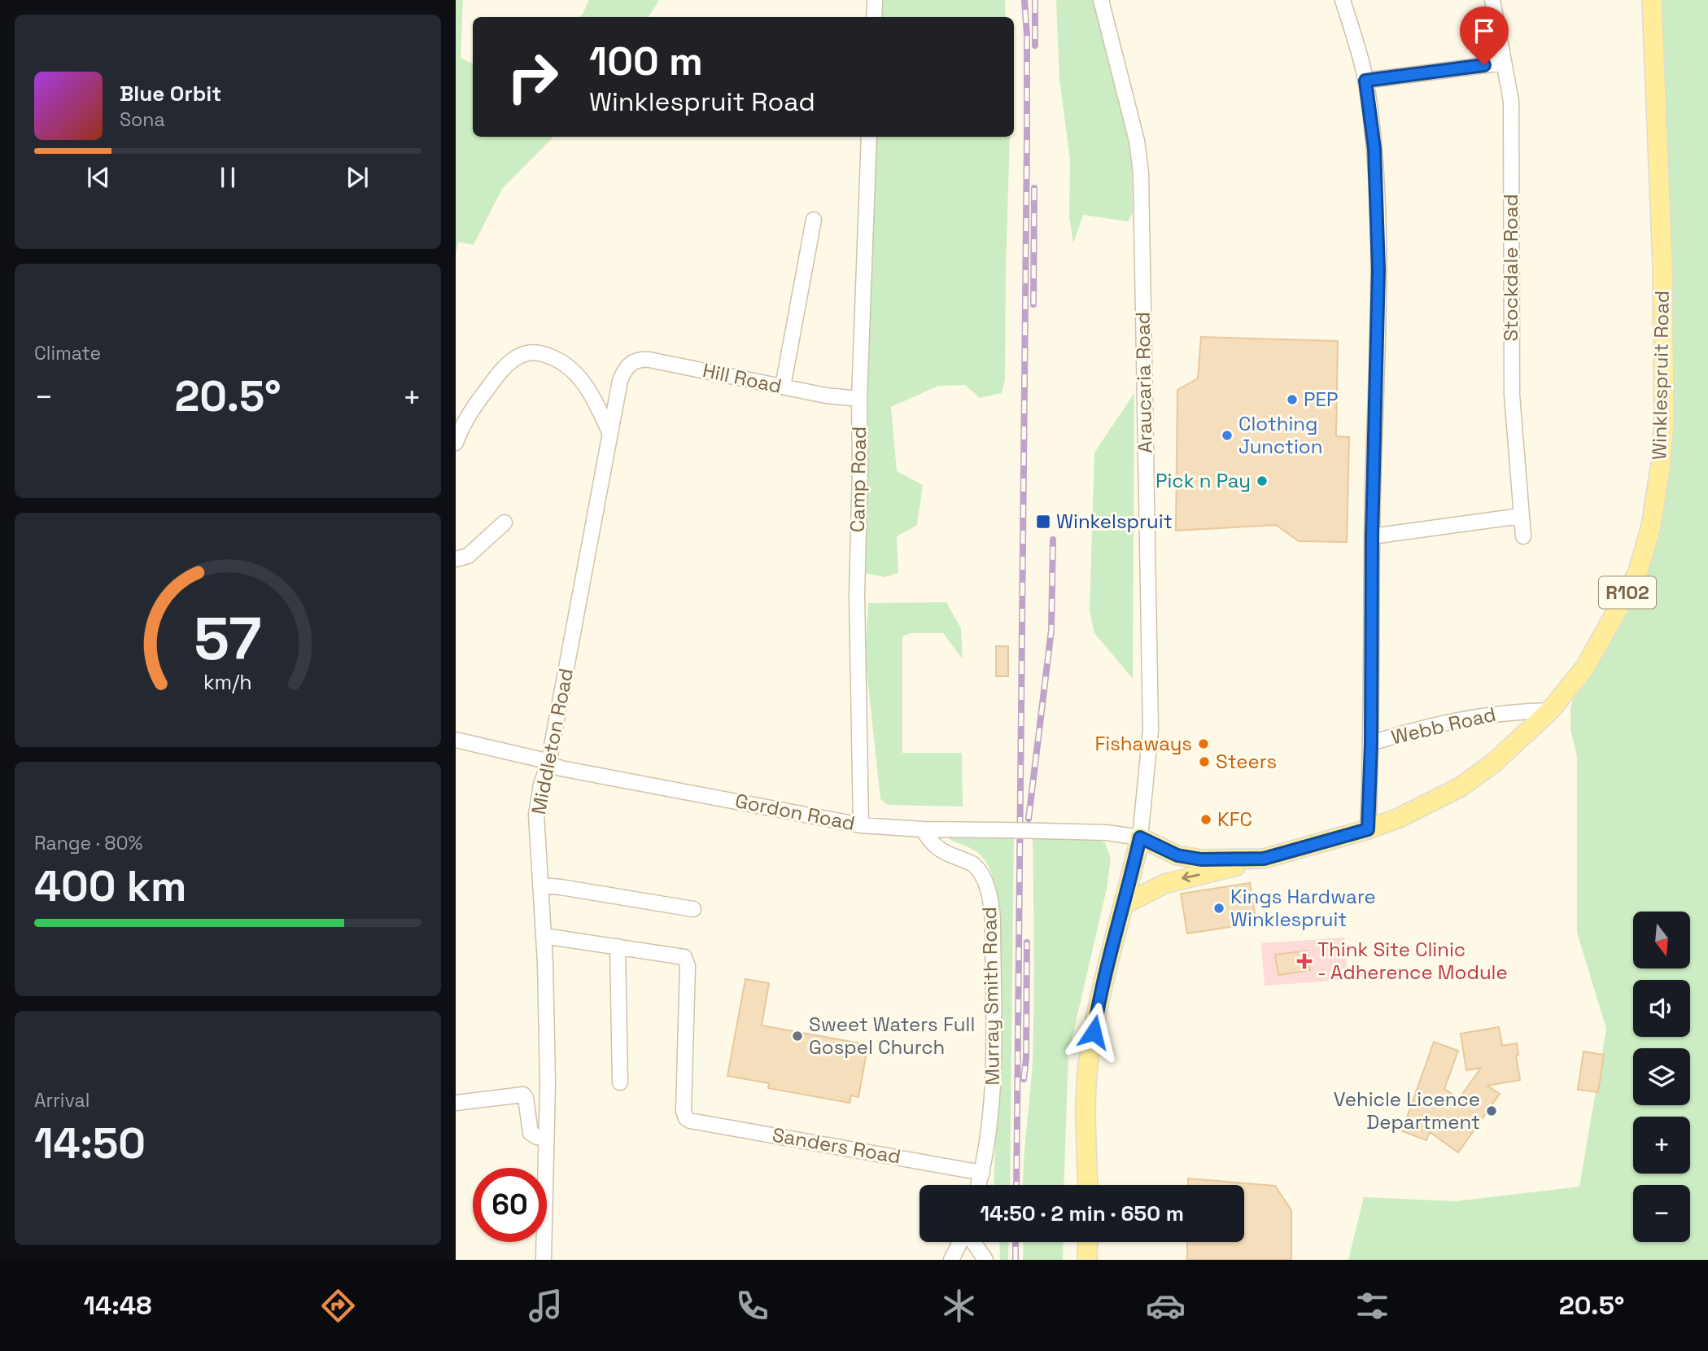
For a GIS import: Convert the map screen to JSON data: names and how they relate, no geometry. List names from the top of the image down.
{
  "streets": {
    "main road": ["Winklespruit Road", "R102"],
    "street": [
      "Stockdale Road",
      "Hill Road",
      "Araucaria Road",
      "Camp Road",
      "Webb Road",
      "Middleton Road",
      "Gordon Road",
      "Murray Smith Road",
      "Sanders Road"
    ]
  },
  "crossings": [
    ["Winklespruit Road", "Araucaria Road"],
    ["Winklespruit Road", "Webb Road"],
    ["Winklespruit Road", "Gordon Road"],
    ["Hill Road", "Camp Road"],
    ["Hill Road", "Middleton Road"],
    ["Araucaria Road", "Gordon Road"],
    ["Camp Road", "Gordon Road"],
    ["Middleton Road", "Gordon Road"],
    ["Gordon Road", "Murray Smith Road"],
    ["Murray Smith Road", "Sanders Road"]
  ],
  "places": {
    "other": [
      "PEP",
      "Clothing Junction",
      "Pick n Pay",
      "Fishaways",
      "Steers",
      "KFC",
      "Kings Hardware Winklespruit",
      "Sweet Waters Full Gospel Church",
      "Vehicle Licence Department"
    ],
    "transit": ["Winkelspruit"],
    "health": ["Think Site Clinic - Adherence Module"]
  },
  "north": "bottom",
  "page": {
    "turn": ["100 m", "Winklespruit Road"],
    "song": ["Blue Orbit", "Sona"],
    "tile": [
      "Climate",
      ["Range · 80%", "400 km"],
      ["Arrival", "14:50"]
    ],
    "heat": ["−", "20.5°", "+"],
    "map_buttons": ["+", "−"],
    "limit": "60",
    "trip": "14:50 · 2 min · 650 m",
    "tabs": ["14:48", "20.5°"],
    "gauge": ["57", "km/h"]
  }
}
